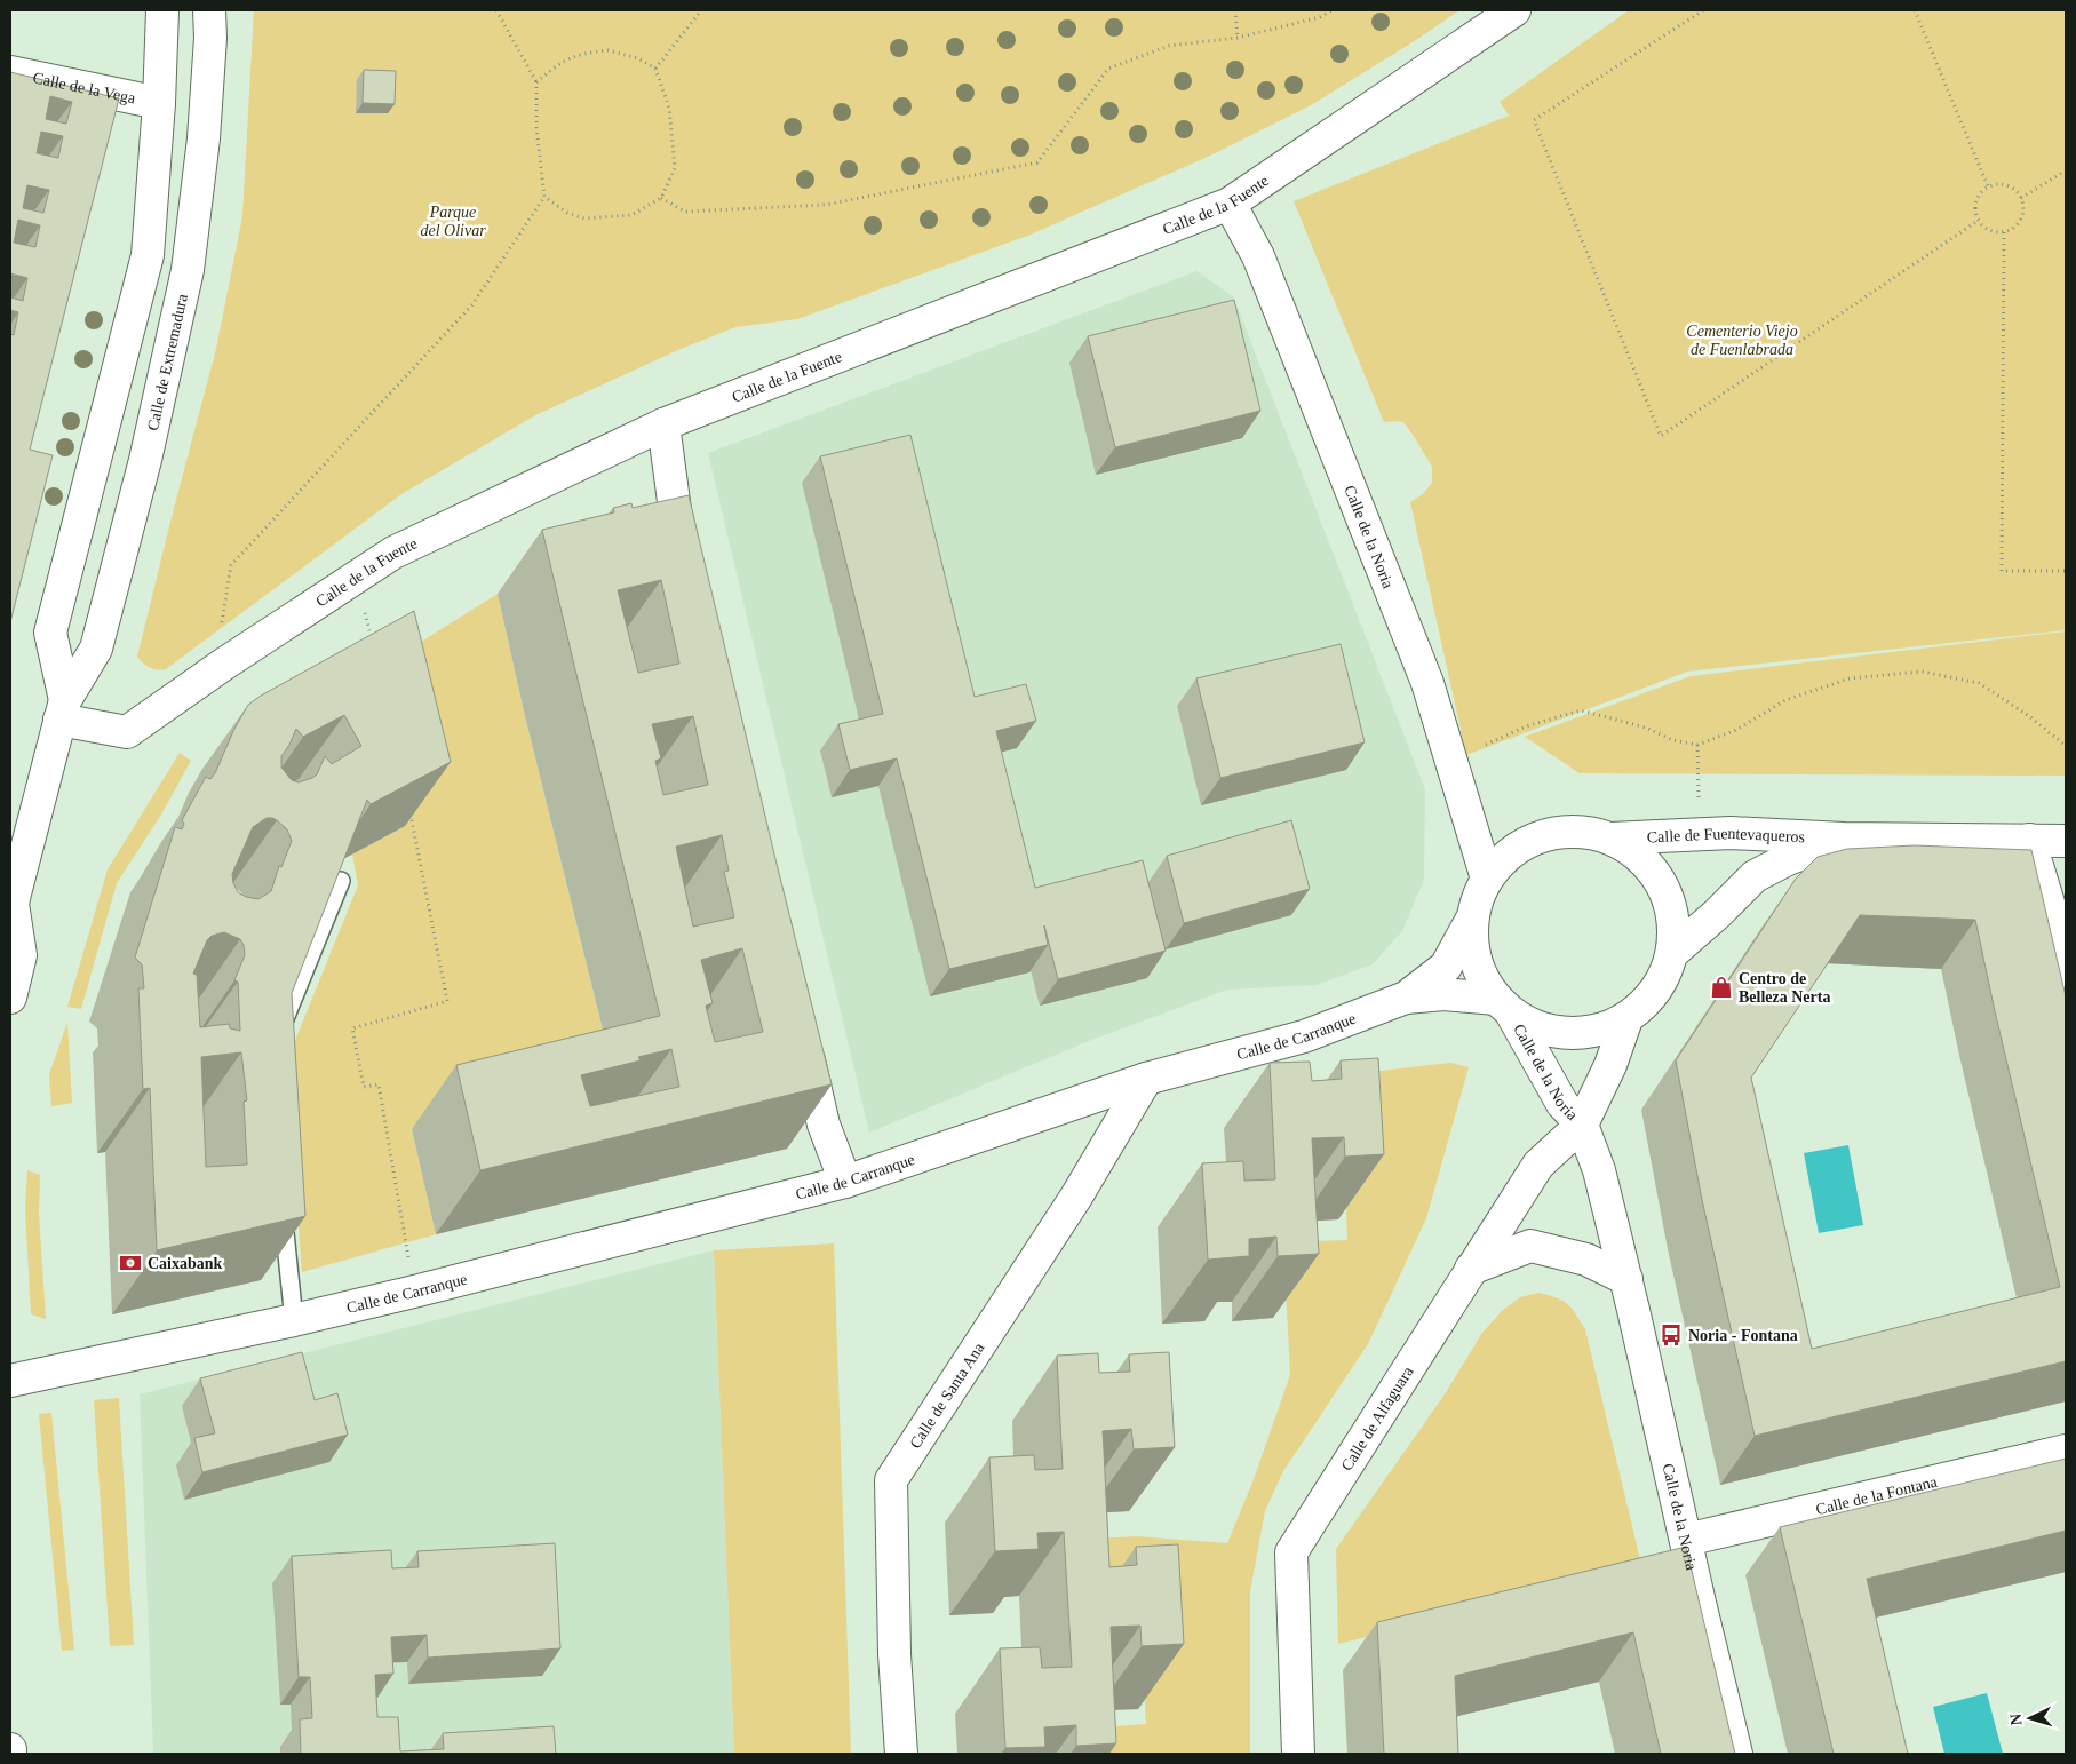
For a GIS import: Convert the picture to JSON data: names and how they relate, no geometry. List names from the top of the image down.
{
  "streets": {
    "street": [
      "Calle de la Vega",
      "Calle de la Fuente",
      "Calle de Extremadura",
      "Calle de la Noria",
      "Calle de Fuentevaqueros",
      "Calle de Carranque",
      "Calle de Santa Ana",
      "Calle de Alfaguara",
      "Calle de la Fontana"
    ]
  },
  "crossings": [
    ["Calle de la Vega", "Calle de Extremadura"],
    ["Calle de la Fuente", "Calle de Extremadura"],
    ["Calle de la Fuente", "Calle de la Noria"],
    ["Calle de la Noria", "Calle de Fuentevaqueros"],
    ["Calle de la Noria", "Calle de Carranque"],
    ["Calle de la Noria", "Calle de Alfaguara"],
    ["Calle de la Noria", "Calle de la Fontana"],
    ["Calle de Fuentevaqueros", "Calle de Carranque"],
    ["Calle de Carranque", "Calle de Santa Ana"]
  ],
  "parks": ["Parque del Olivar", "Cementerio Viejo de Fuenlabrada"],
  "places": {
    "shop": ["Centro de Belleza Nerta"],
    "bank": ["Caixabank"],
    "bus stop": ["Noria - Fontana"]
  },
  "north": "left"
}
